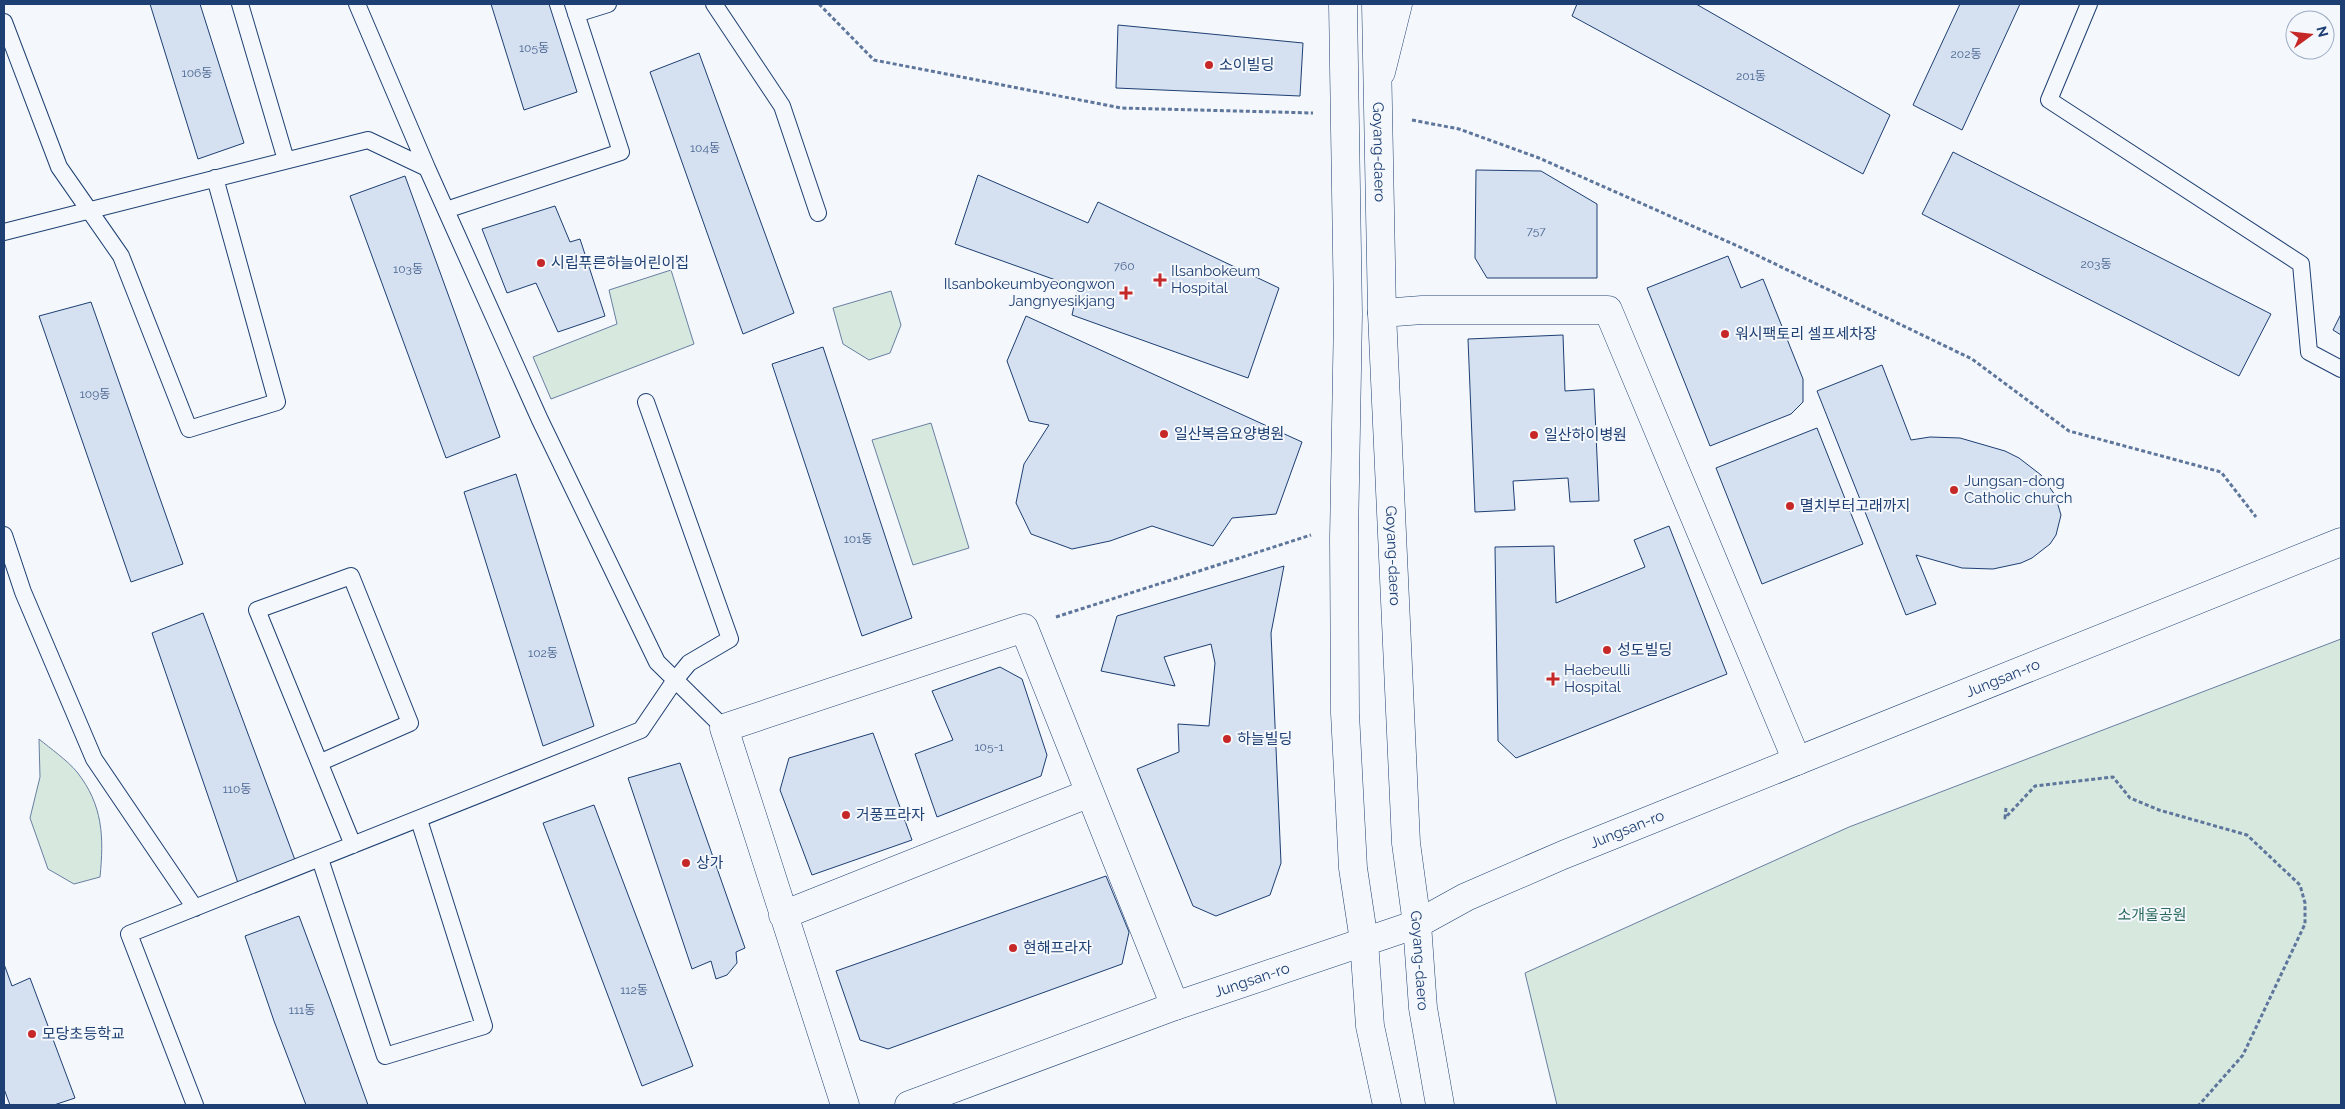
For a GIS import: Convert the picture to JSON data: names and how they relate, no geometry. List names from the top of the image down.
{
  "streets": {
    "main road": ["Goyang-daero", "Jungsan-ro"]
  },
  "crossings": [
    ["Goyang-daero", "Jungsan-ro"]
  ],
  "parks": ["소개울공원"],
  "places": {
    "other": [
      "소이빌딩",
      "시립푸른하늘어린이집",
      "워시팩토리 셀프세차장",
      "일산복음요양병원",
      "일산하이병원",
      "Jungsan-dong Catholic church",
      "멸치부터고래까지",
      "성도빌딩",
      "하늘빌딩",
      "거풍프라자",
      "상가",
      "현해프라자",
      "모당초등학교"
    ],
    "health": ["Ilsanbokeum Hospital", "Ilsanbokeumbyeongwon Jangnyesikjang", "Haebeulli Hospital"]
  },
  "house_numbers": [
    "105동",
    "202동",
    "106동",
    "201동",
    "104동",
    "757",
    "203동",
    "760",
    "103동",
    "109동",
    "101동",
    "102동",
    "105-1",
    "110동",
    "112동",
    "111동"
  ],
  "north": "right"
}
